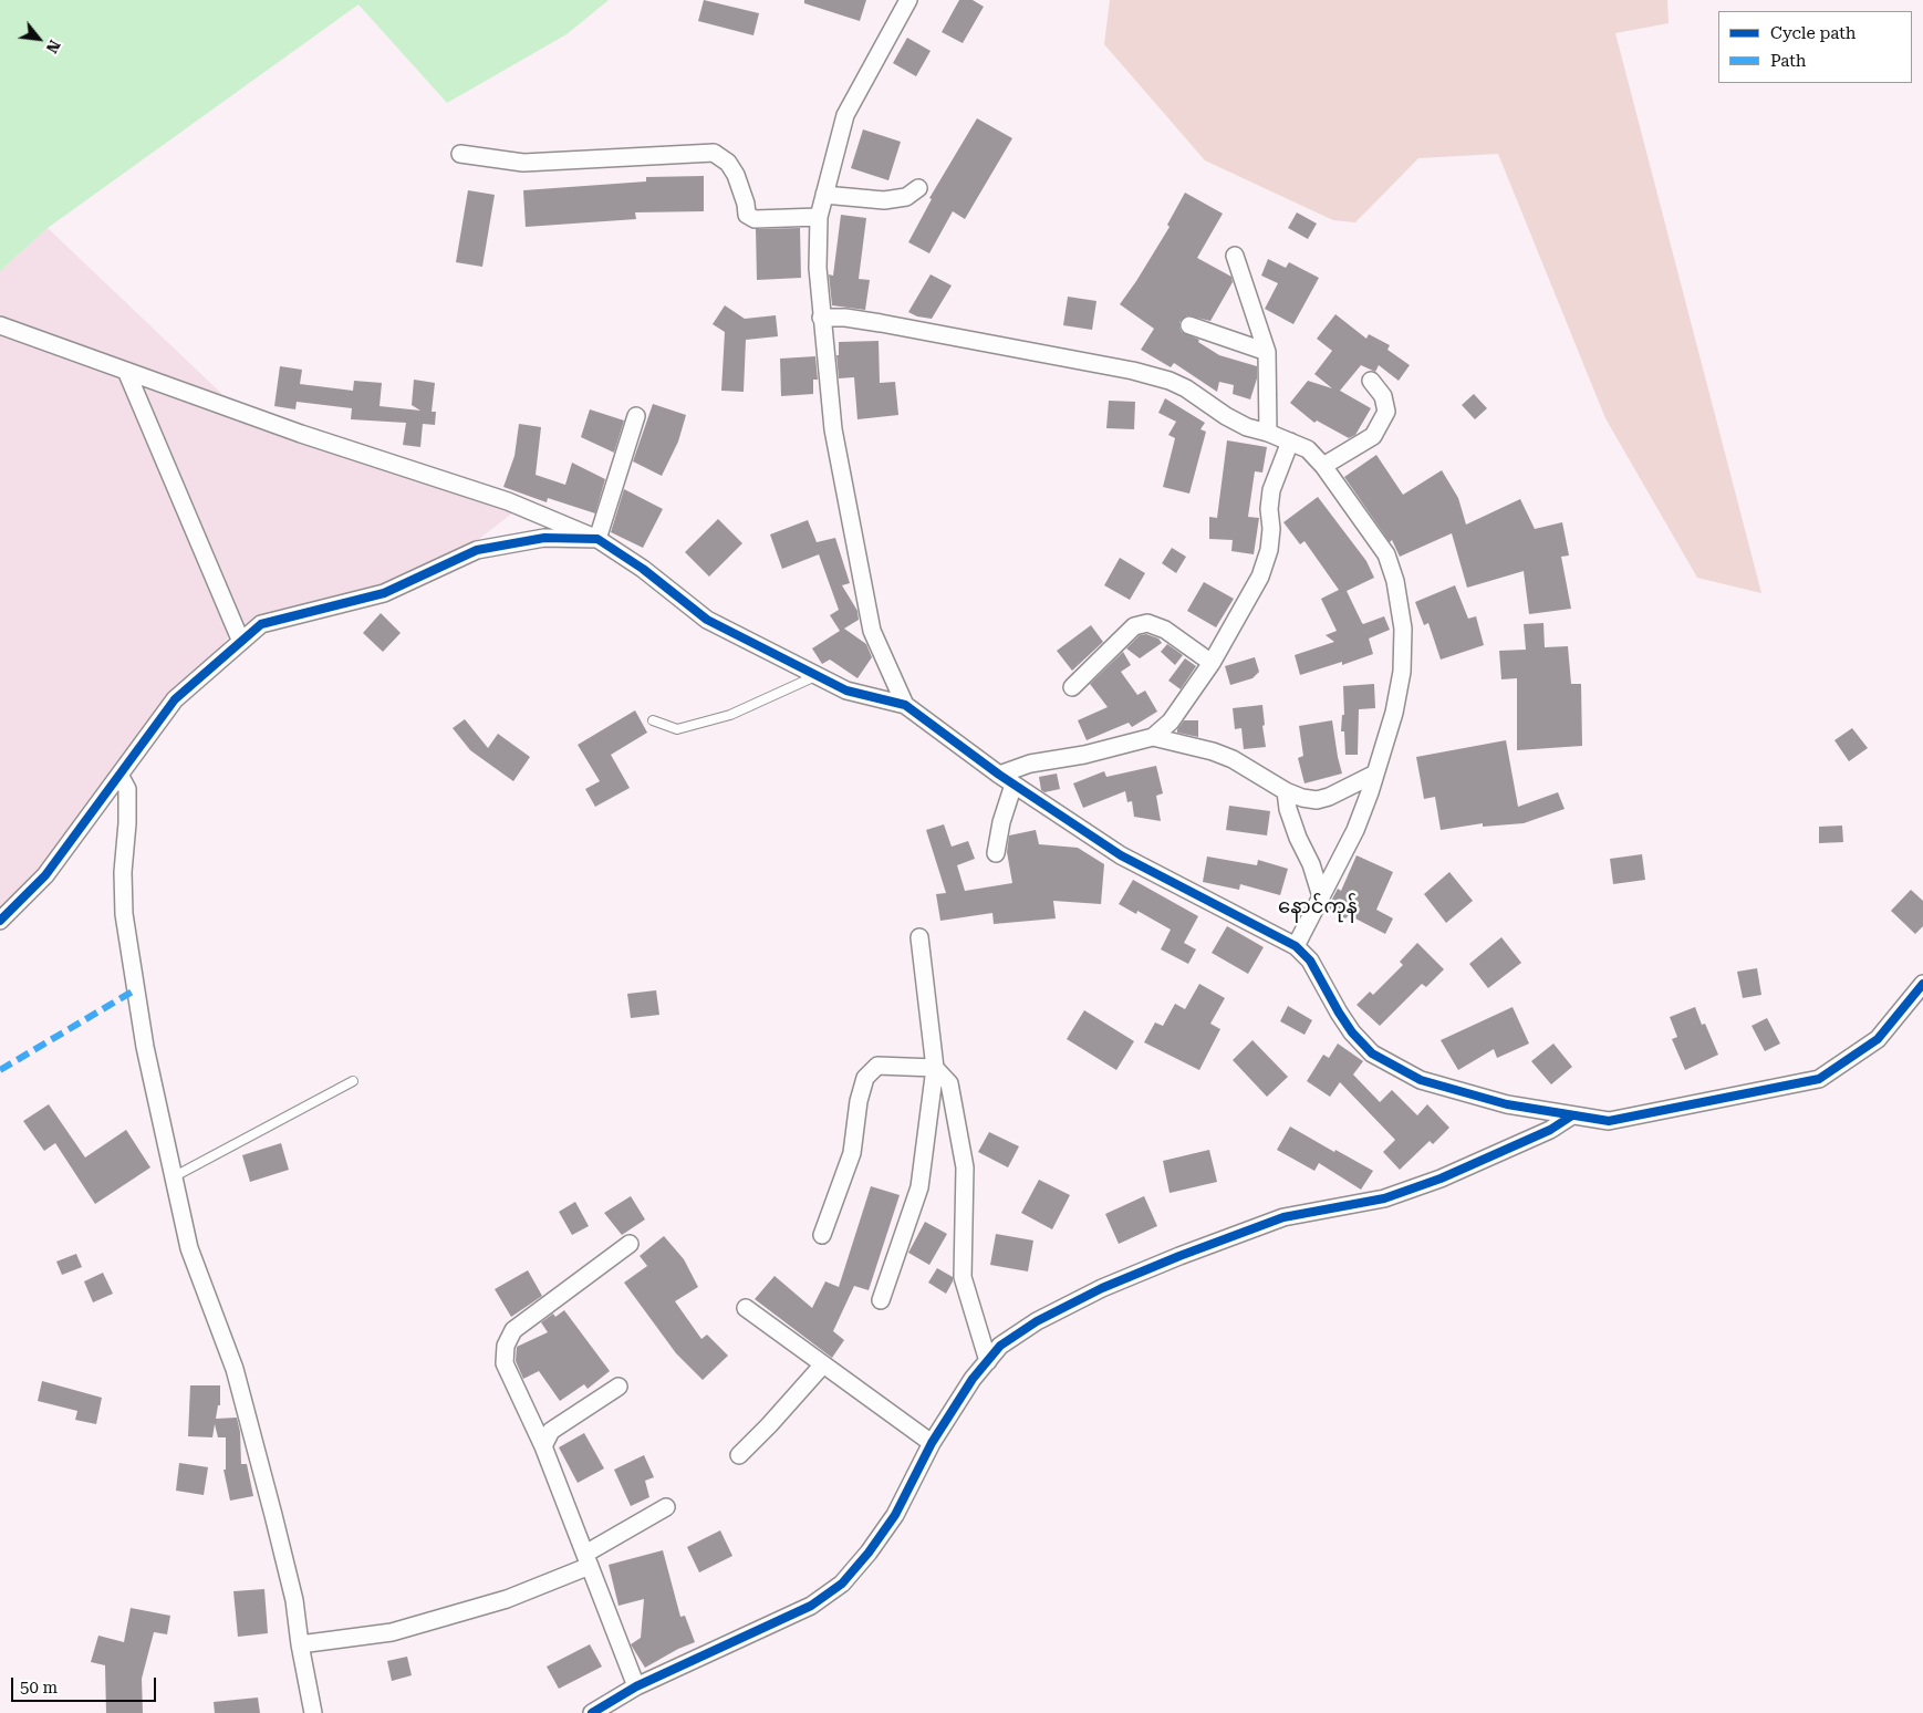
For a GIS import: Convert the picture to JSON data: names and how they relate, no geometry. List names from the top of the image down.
{
  "districts": ["နောင်ကုန်"],
  "legend": ["Cycle path", "Path"],
  "scale_bar": "50 m",
  "north": "bottom right"
}
